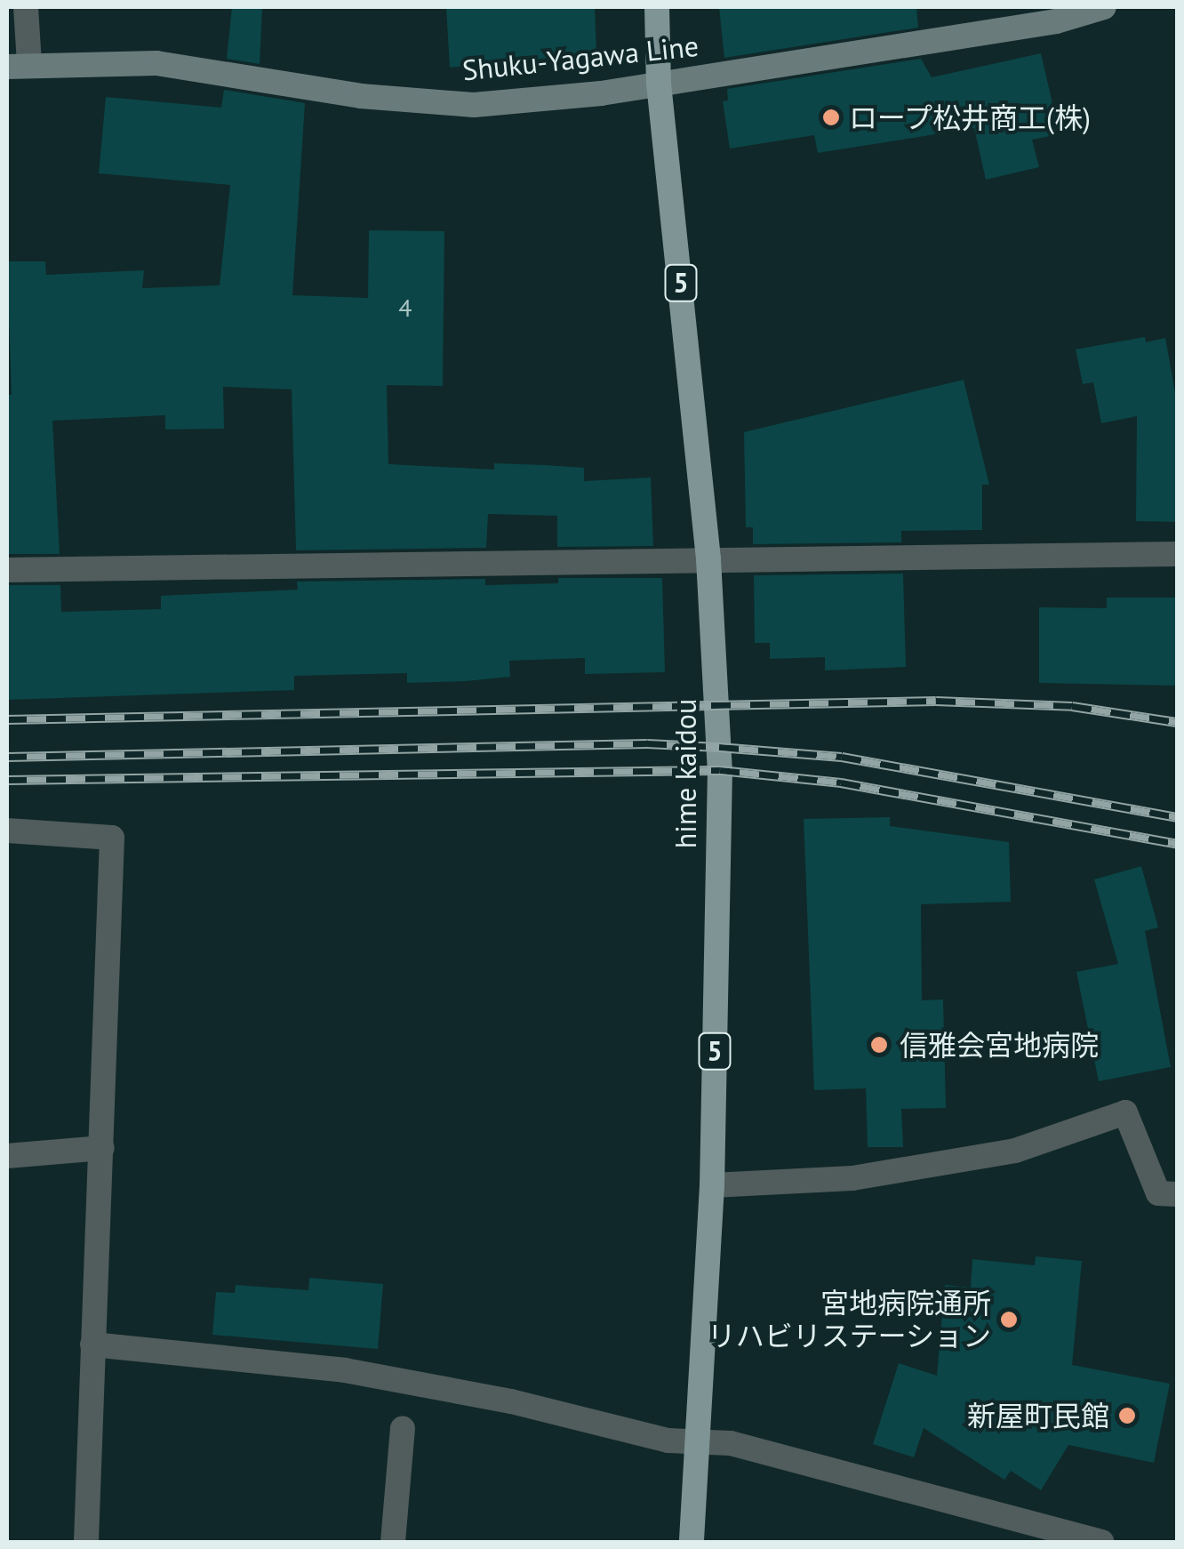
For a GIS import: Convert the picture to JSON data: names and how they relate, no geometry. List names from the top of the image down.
{
  "streets": {
    "main road": ["Shuku-Yagawa Line", "5", "hime kaidou"]
  },
  "crossings": [
    ["Shuku-Yagawa Line", "hime kaidou"]
  ],
  "places": [
    "ロープ松井商工(株)",
    "信雅会宮地病院",
    "宮地病院通所 リハビリステーション",
    "新屋町民館"
  ],
  "house_numbers": ["4"]
}
